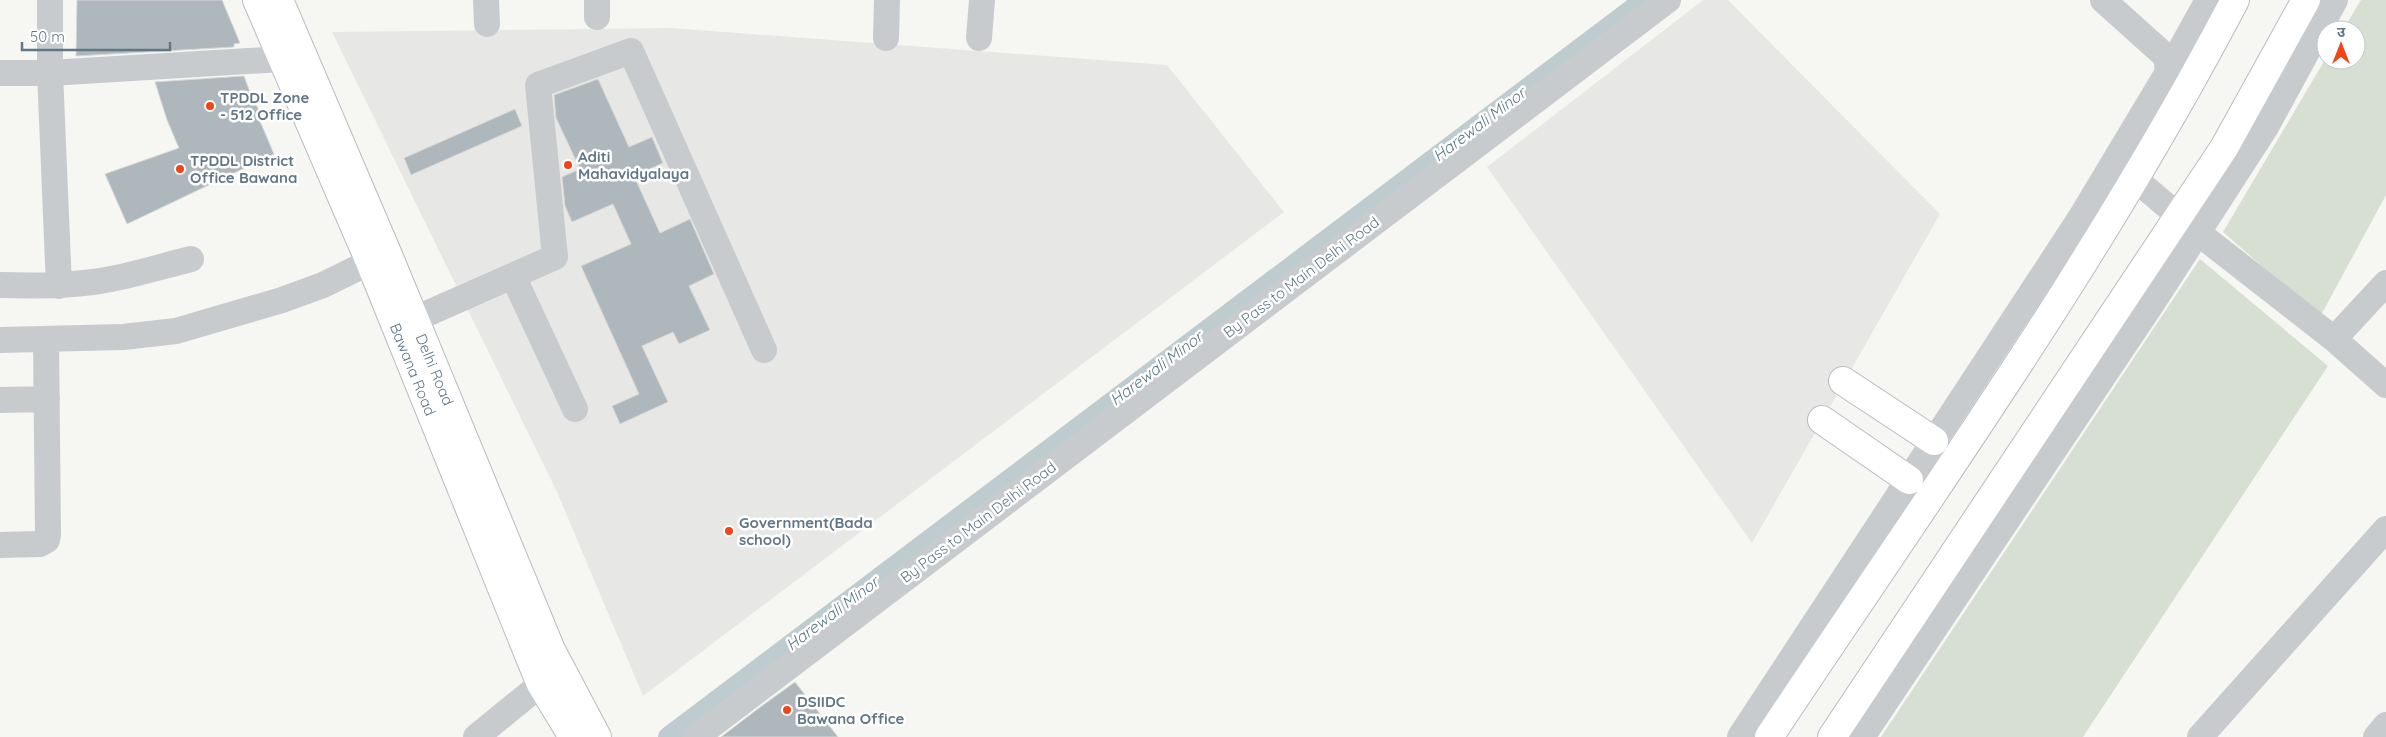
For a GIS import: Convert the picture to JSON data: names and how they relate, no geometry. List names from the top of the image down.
{
  "streets": {
    "main road": ["Bawana Road", "Delhi Road"],
    "street": ["By Pass to Main Delhi Road"]
  },
  "crossings": [
    ["Bawana Road", "Delhi Road"]
  ],
  "water": ["Harewali Minor"],
  "places": [
    "TPDDL Zone - 512 Office",
    "Aditi Mahavidyalaya",
    "TPDDL District Office Bawana",
    "Government(Bada school)",
    "DSIIDC Bawana Office"
  ],
  "scale_bar": "50 m",
  "north": "top"
}
